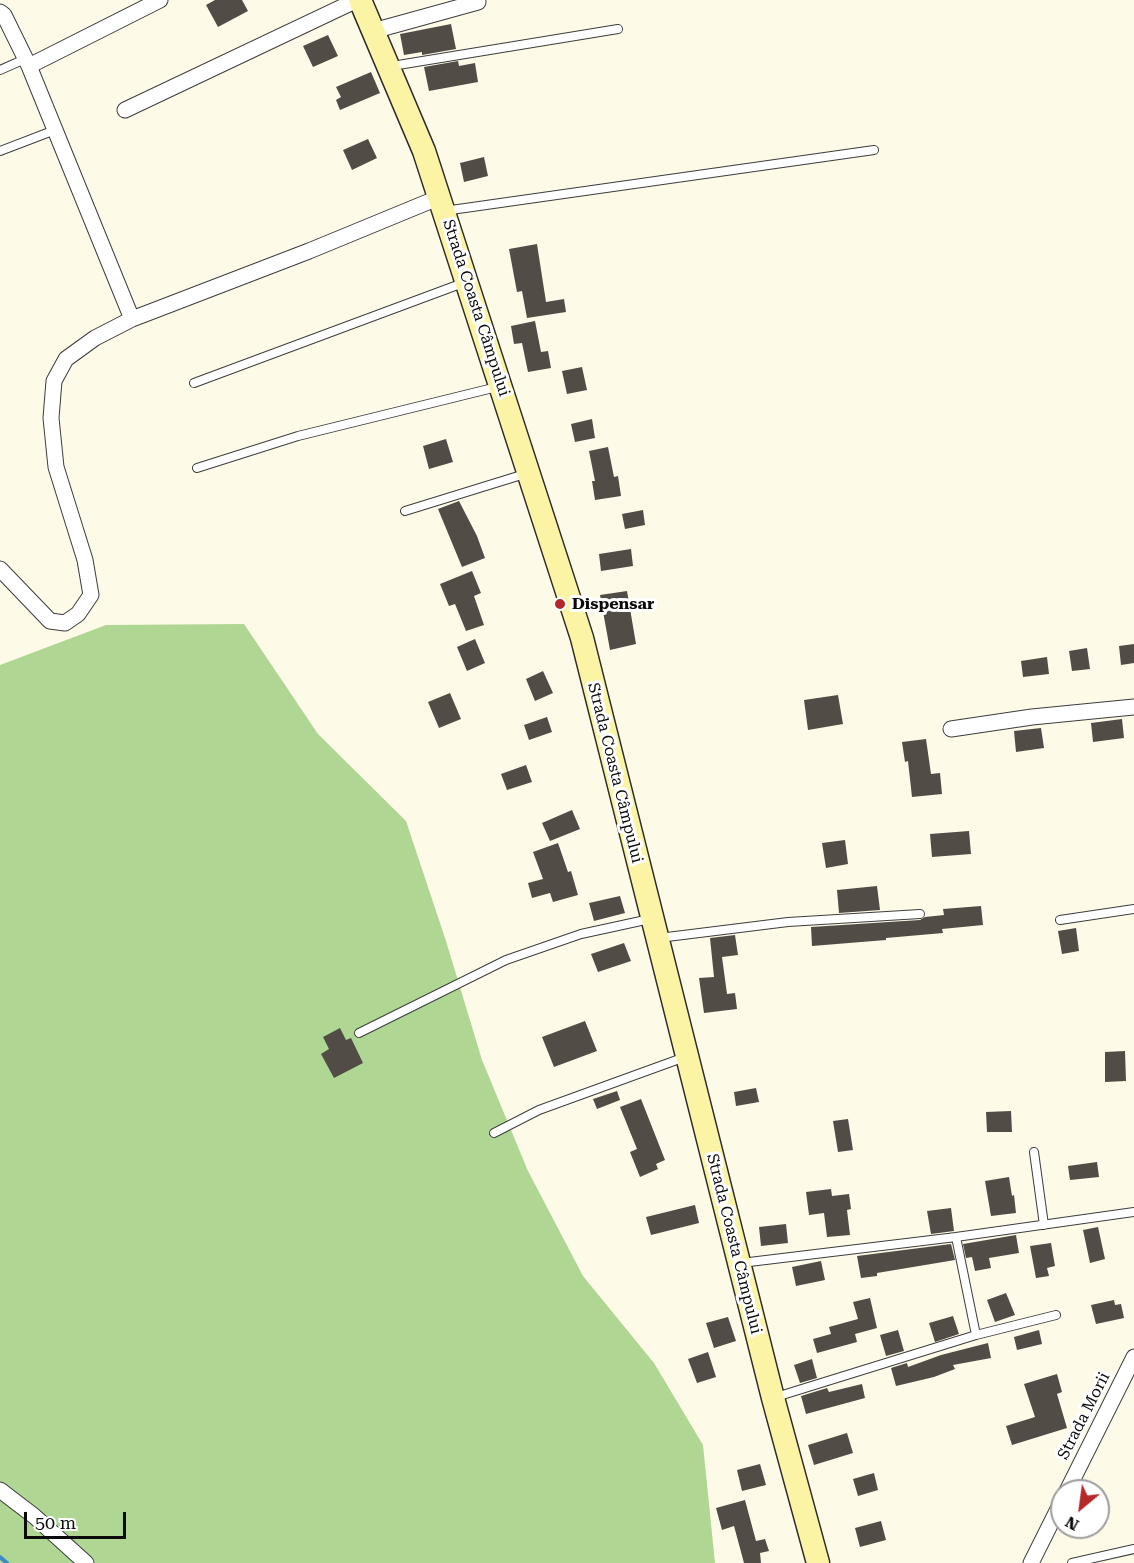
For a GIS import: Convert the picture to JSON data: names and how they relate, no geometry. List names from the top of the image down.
{
  "streets": {
    "street": ["Strada Coasta Câmpului", "Strada Morii"]
  },
  "places": ["Dispensar"],
  "scale_bar": "50 m",
  "north": "bottom left"
}
